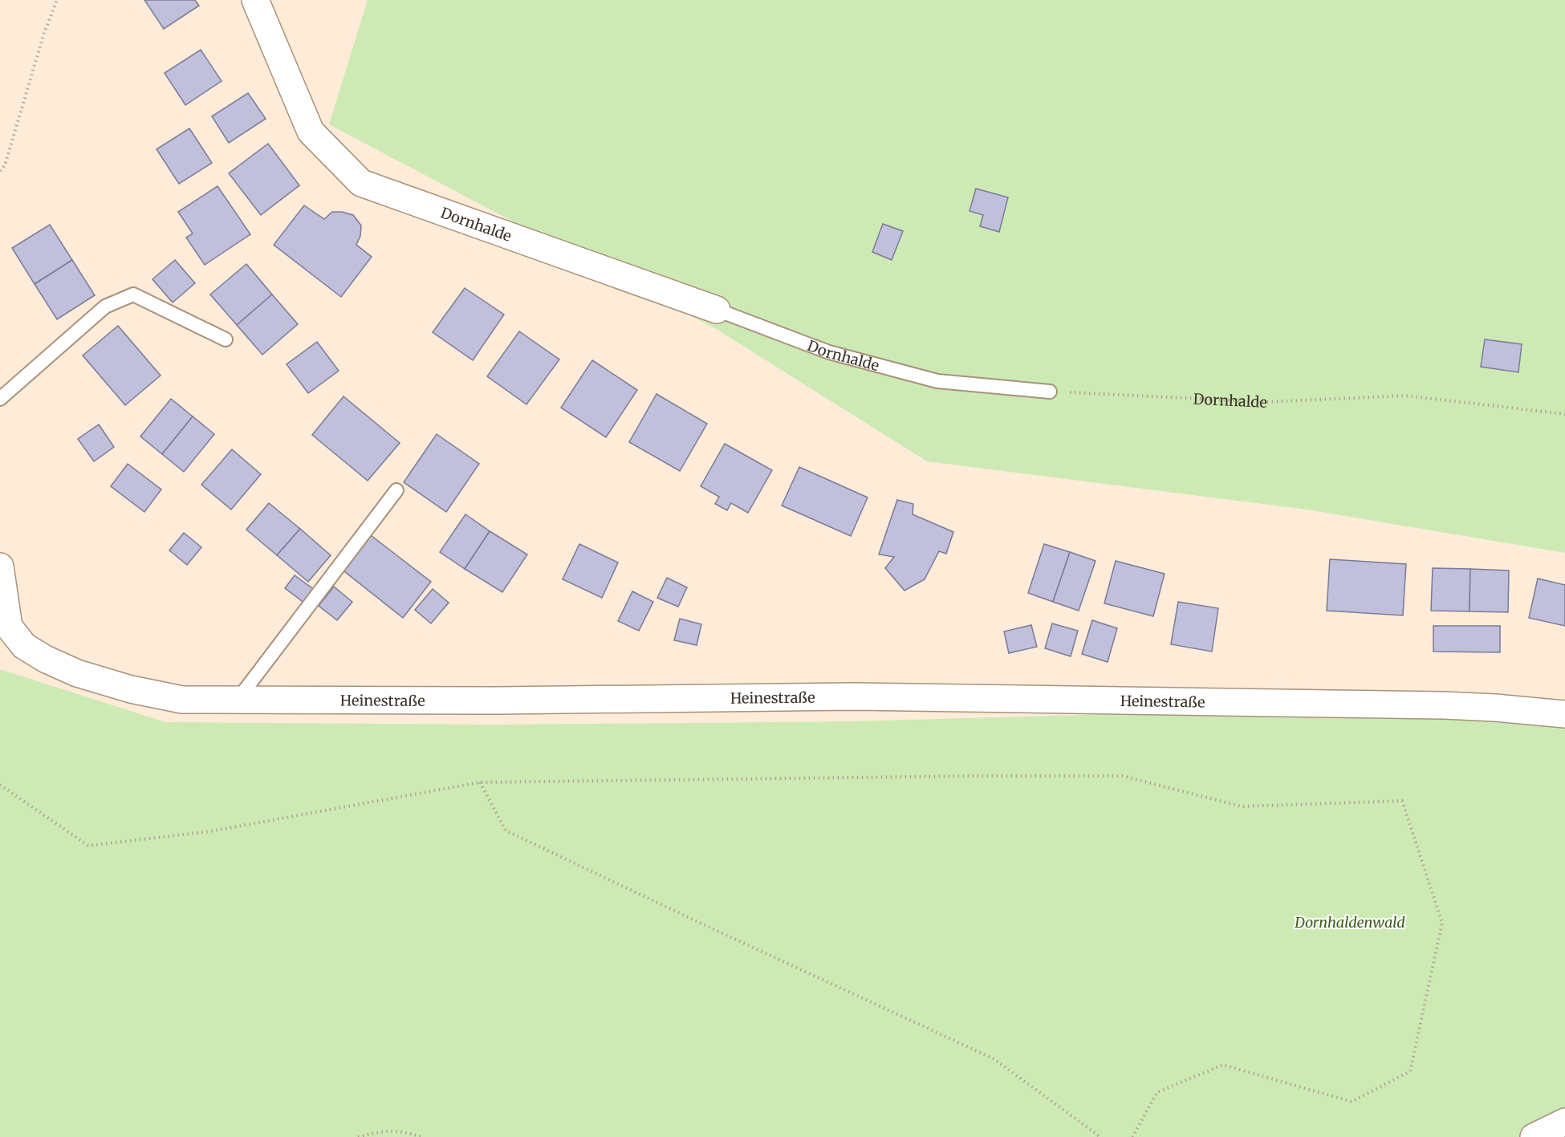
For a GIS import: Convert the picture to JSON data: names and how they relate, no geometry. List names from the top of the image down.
{
  "streets": {
    "main road": ["Dornhalde", "Heinestraße"]
  },
  "parks": ["Dornhaldenwald"]
}
